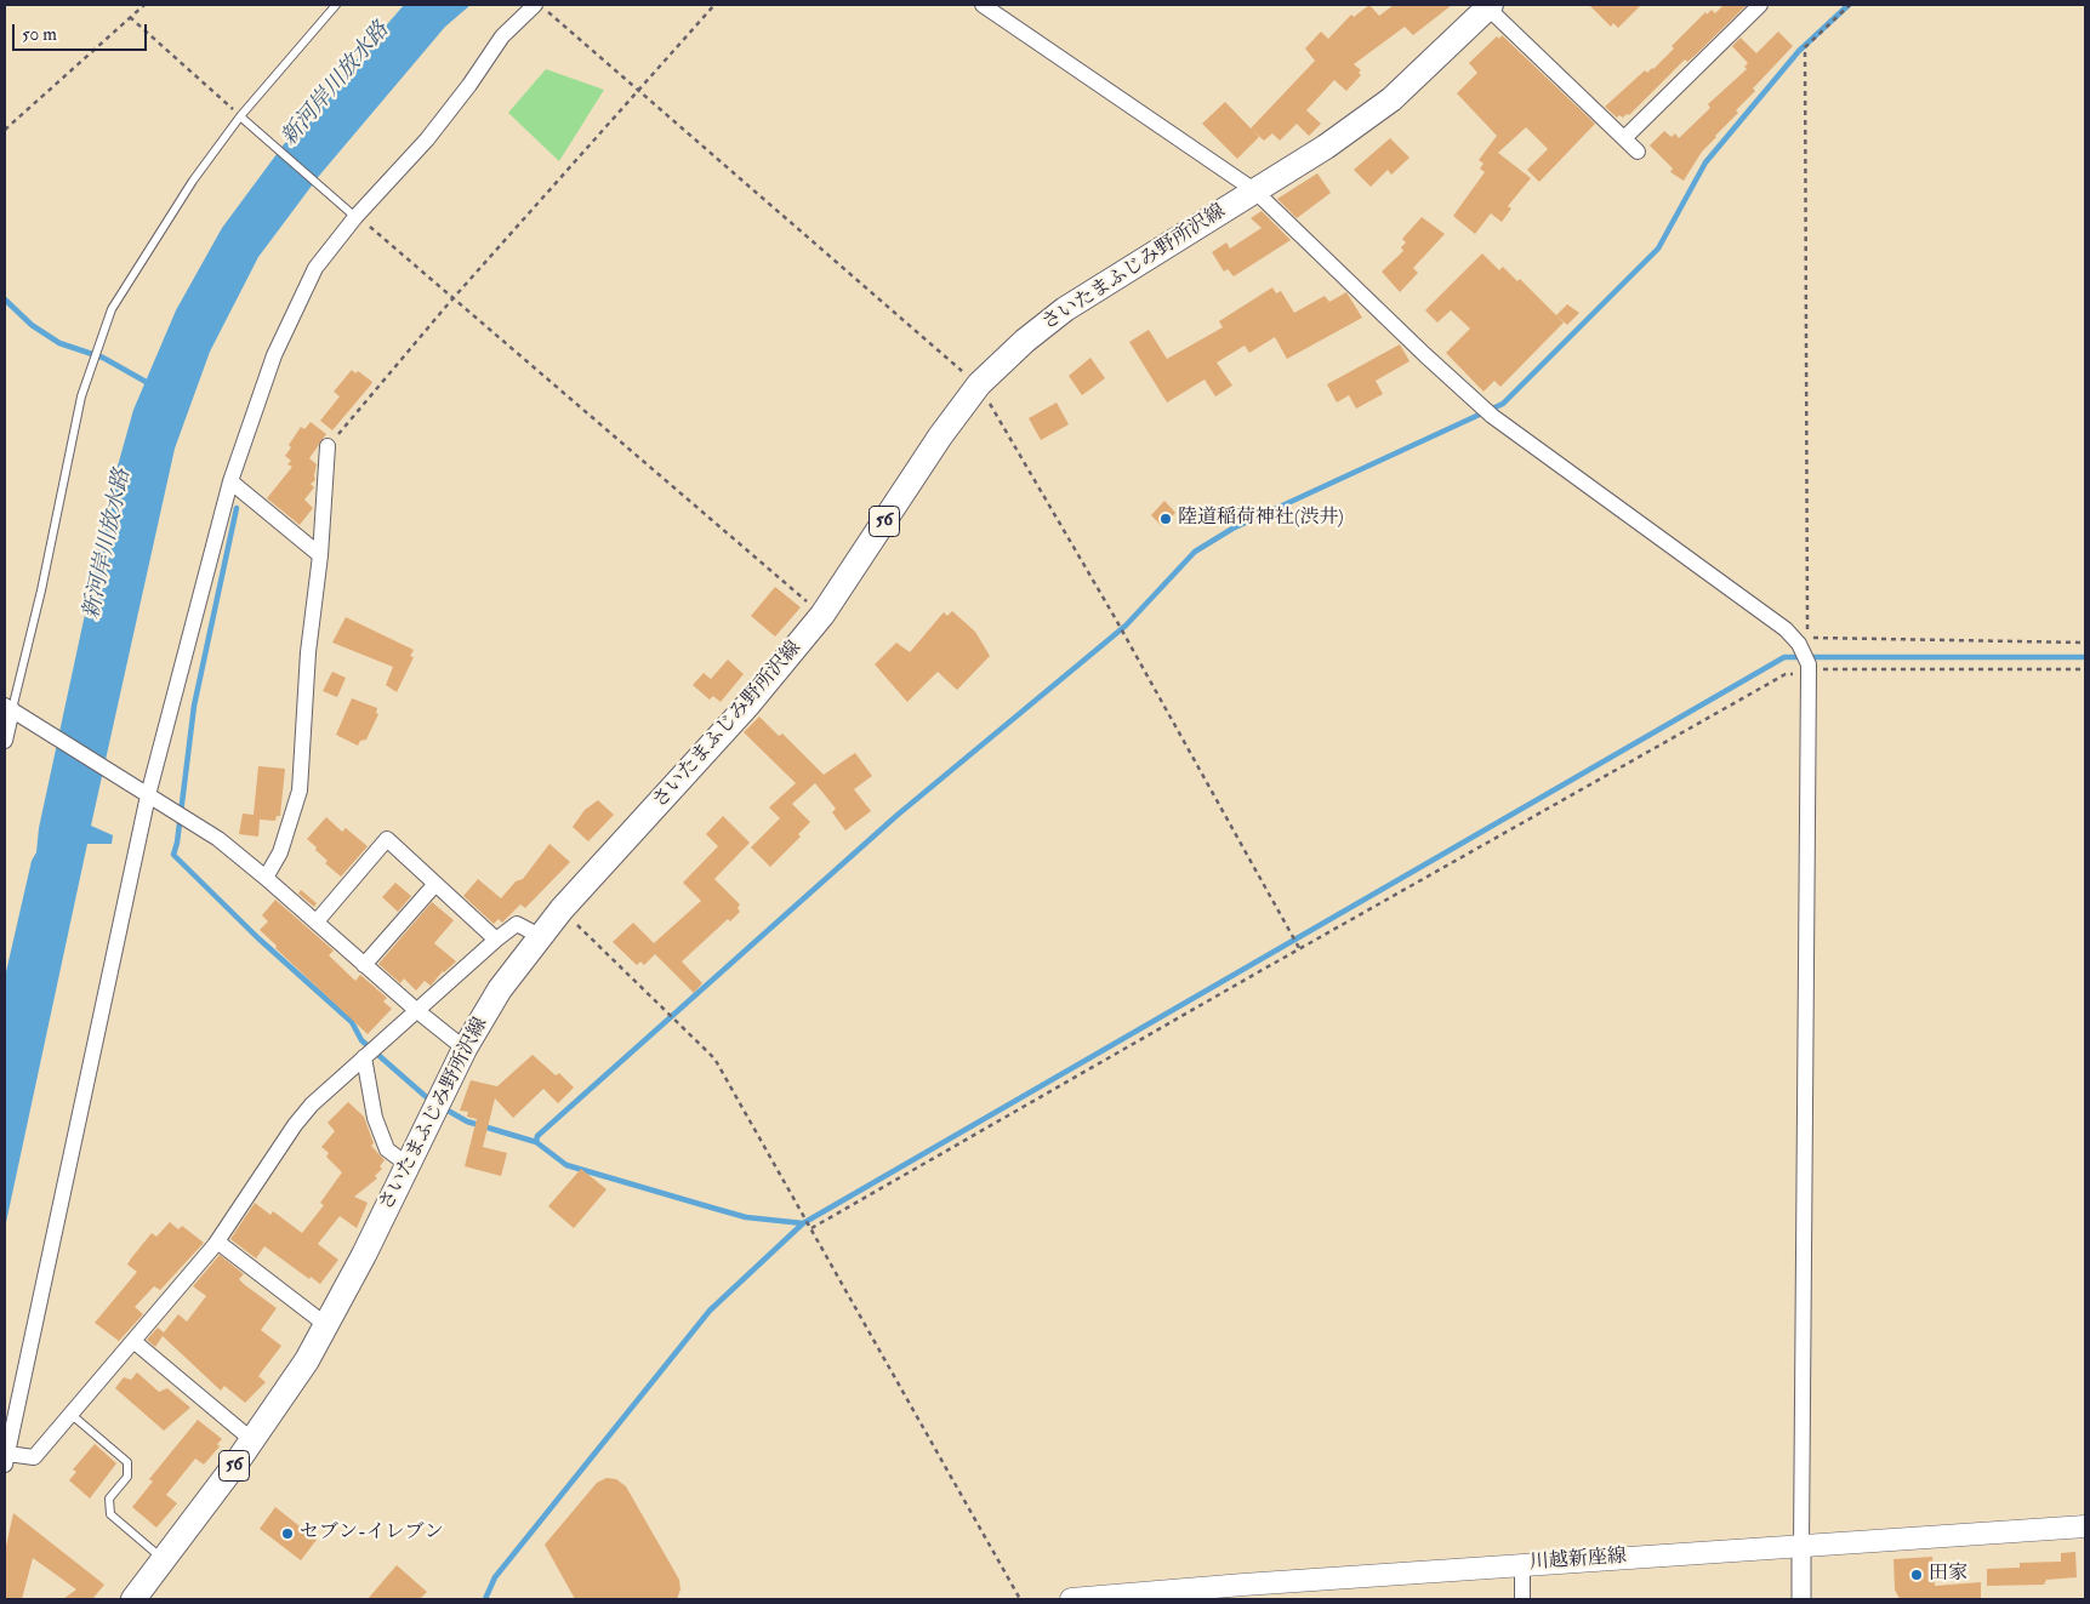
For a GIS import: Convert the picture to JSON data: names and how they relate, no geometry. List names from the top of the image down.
{
  "streets": {
    "main road": ["さいたまふじみ野所沢線", "56", "川越新座線"]
  },
  "water": ["新河岸川放水路"],
  "places": ["陸道稲荷神社(渋井)", "セブン-イレブン", "田家"],
  "scale_bar": "50 m"
}
